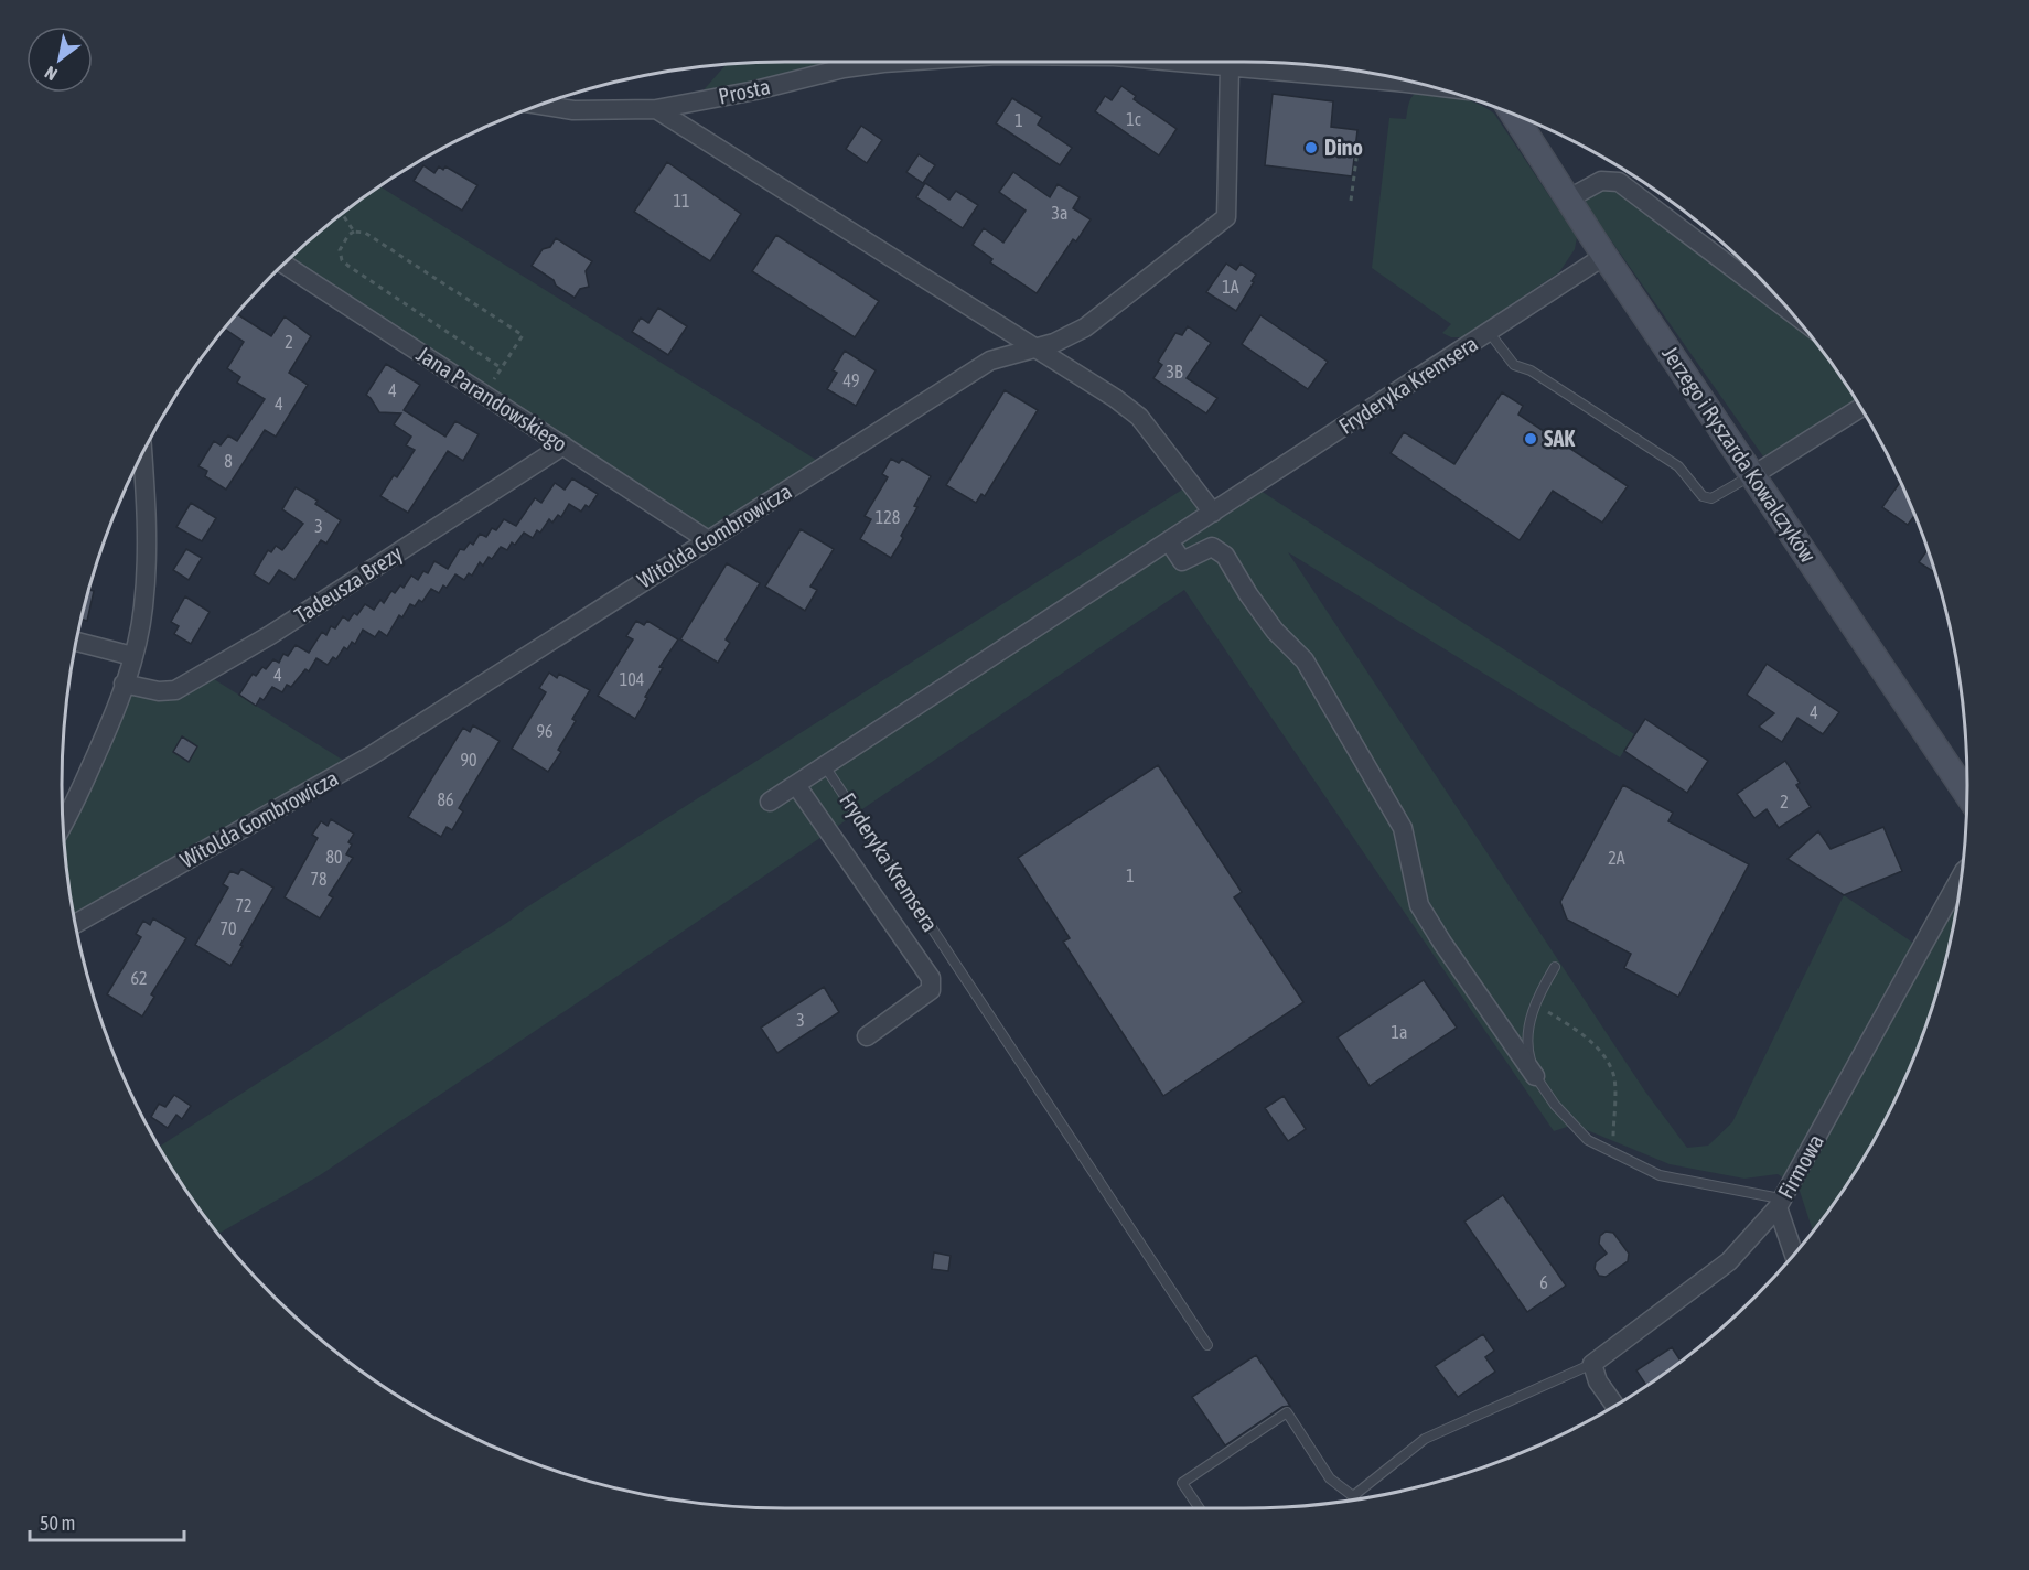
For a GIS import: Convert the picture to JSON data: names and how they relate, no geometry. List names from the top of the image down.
{
  "streets": {
    "main road": ["Jerzego i Ryszarda Kowalczyków"],
    "street": [
      "Prosta",
      "Fryderyka Kremsera",
      "Jana Parandowskiego",
      "Witolda Gombrowicza",
      "Tadeusza Brezy",
      "Firmowa"
    ]
  },
  "crossings": [
    ["Prosta", "Witolda Gombrowicza"],
    ["Fryderyka Kremsera", "Jerzego i Ryszarda Kowalczyków"],
    ["Jana Parandowskiego", "Witolda Gombrowicza"],
    ["Jana Parandowskiego", "Tadeusza Brezy"]
  ],
  "places": ["Dino", "SAK"],
  "house_numbers": [
    "1c",
    "1",
    "11",
    "3a",
    "1A",
    "2",
    "3B",
    "49",
    "4",
    "4",
    "8",
    "128",
    "3",
    "4",
    "104",
    "4",
    "96",
    "90",
    "86",
    "2",
    "80",
    "2A",
    "1",
    "78",
    "72",
    "70",
    "62",
    "3",
    "1a",
    "6"
  ],
  "scale_bar": "50 m",
  "north": "bottom left"
}
